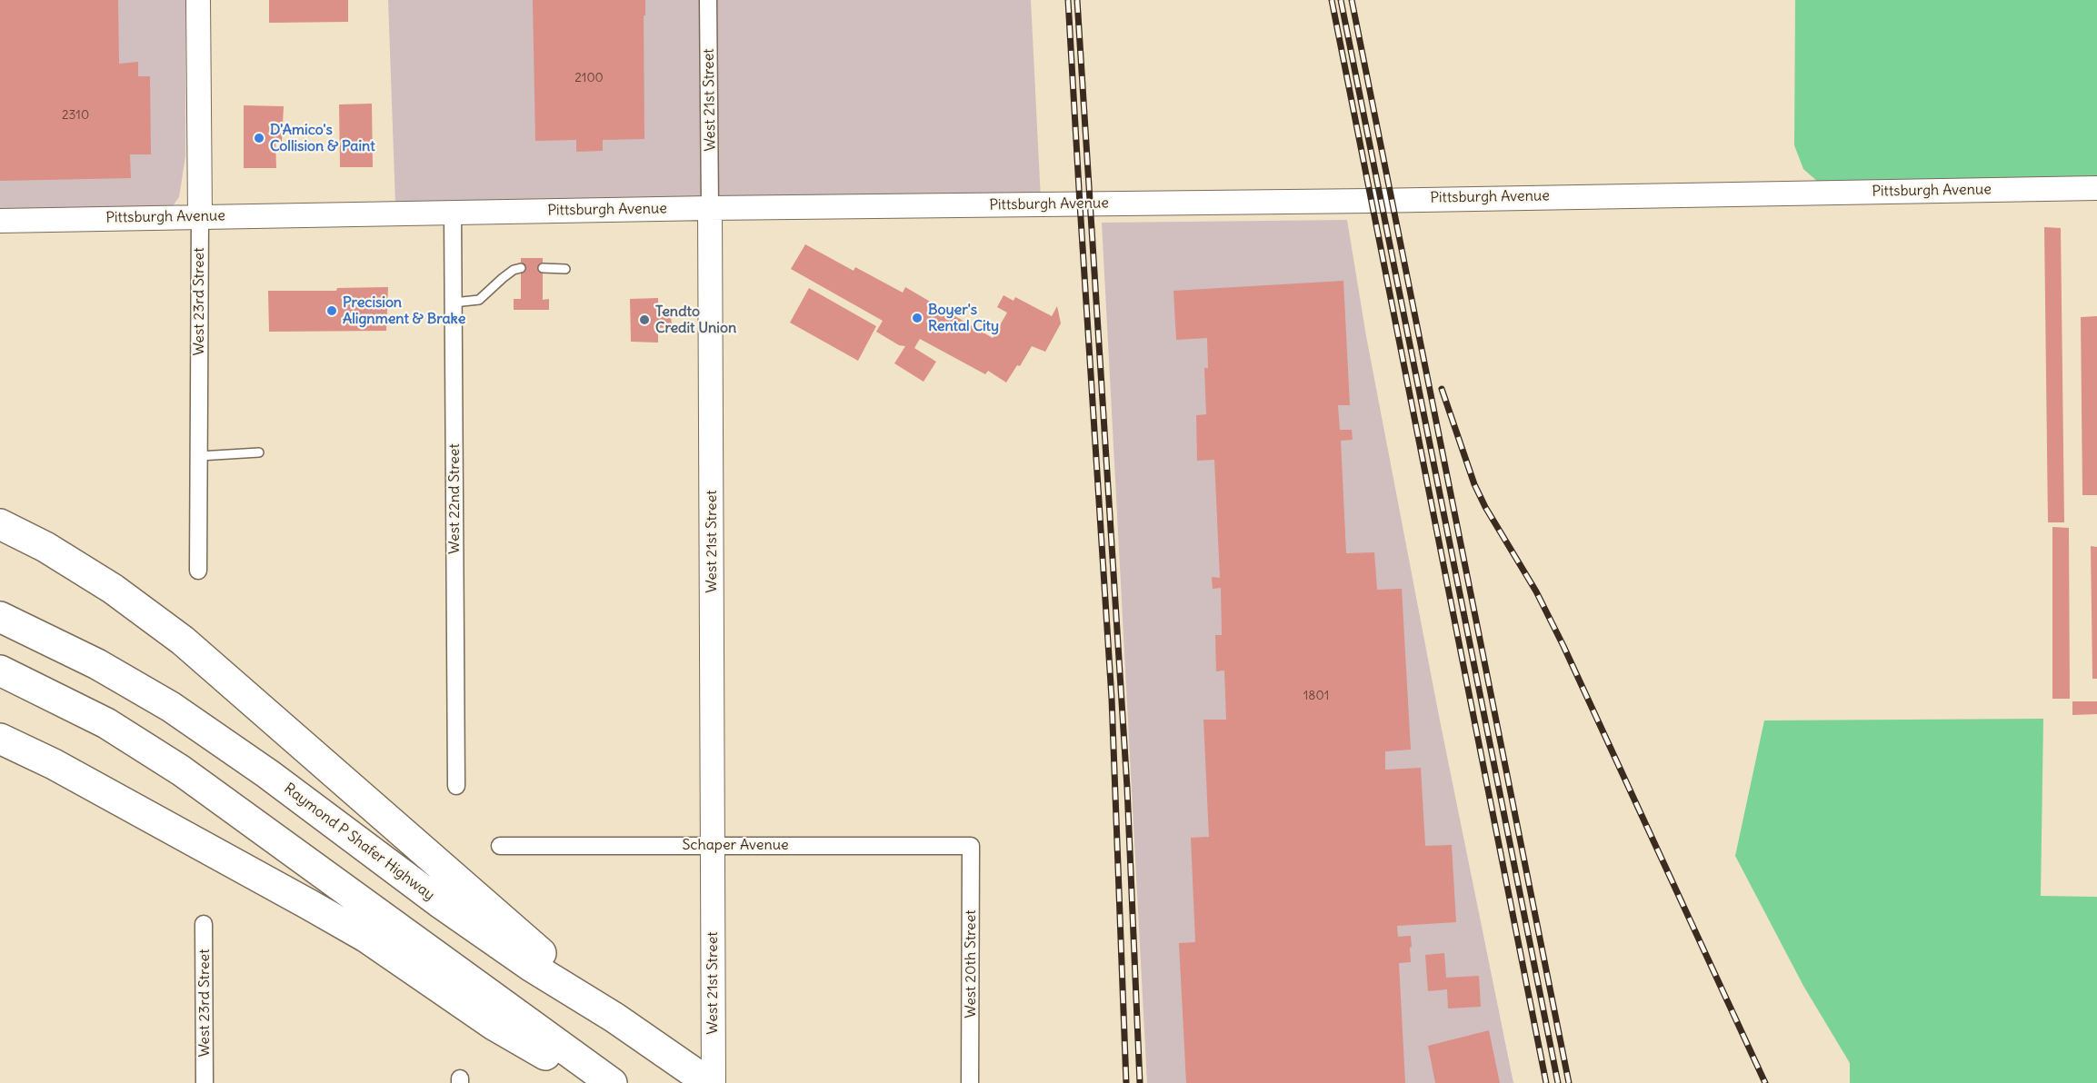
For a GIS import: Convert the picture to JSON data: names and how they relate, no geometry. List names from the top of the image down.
{
  "streets": {
    "highway": ["Raymond P Shafer Highway"],
    "street": [
      "West 21st Street",
      "Pittsburgh Avenue",
      "West 23rd Street",
      "West 22nd Street",
      "Schaper Avenue",
      "West 20th Street"
    ]
  },
  "crossings": [
    ["West 21st Street", "Pittsburgh Avenue"],
    ["West 21st Street", "Schaper Avenue"],
    ["Pittsburgh Avenue", "West 23rd Street"],
    ["Pittsburgh Avenue", "West 22nd Street"],
    ["Schaper Avenue", "West 20th Street"]
  ],
  "places": [
    "D'Amico's Collision & Paint",
    "Precision Alignment & Brake",
    "Boyer's Rental City",
    "Tendto Credit Union"
  ],
  "house_numbers": ["2100", "2310", "1801"]
}
